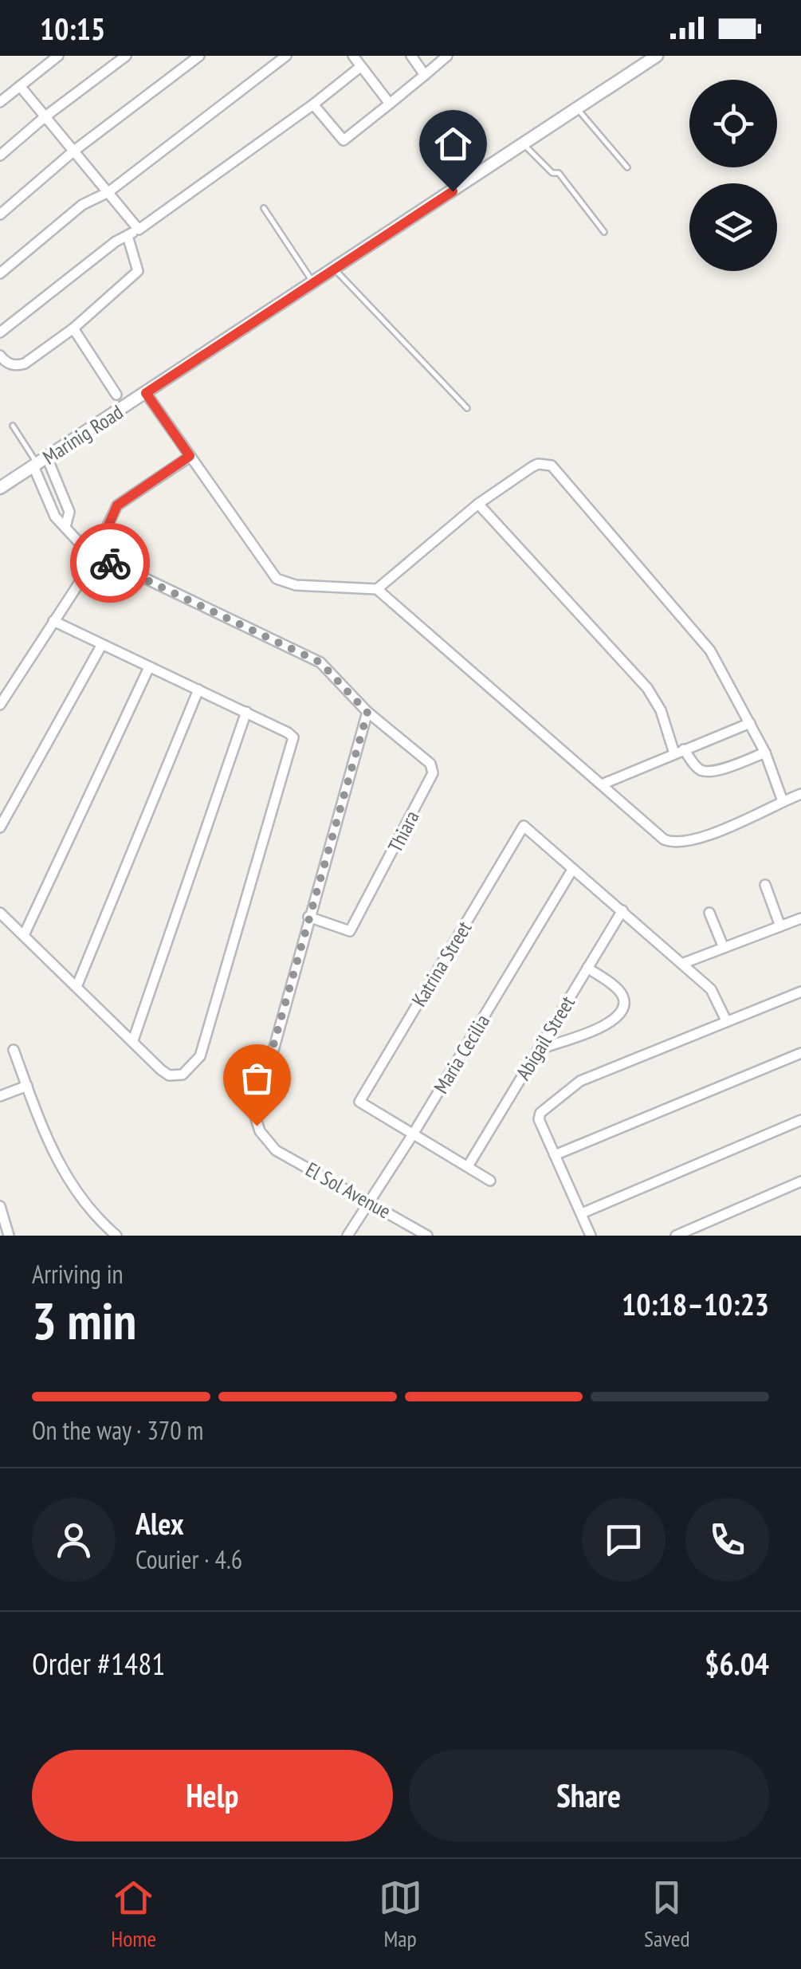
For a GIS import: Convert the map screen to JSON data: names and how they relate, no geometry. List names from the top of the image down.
{
  "streets": {
    "street": [
      "Marinig Road",
      "Thiara",
      "Abigail Street",
      "Maria Cecilia",
      "El Sol Avenue"
    ]
  },
  "crossings": [
    ["Thiara", "El Sol Avenue"],
    ["Maria Cecilia", "El Sol Avenue"]
  ],
  "page": {
    "status": "10:15",
    "heading": ["3 min", "Arriving in", "10:18–10:23"],
    "panel": [
      "Alex",
      "Courier · 4.6",
      "Order #1481",
      "$6.04"
    ],
    "bar": "On the way · 370 m",
    "buttons": ["Help", "Share"],
    "tabs": ["Home", "Map", "Saved"]
  }
}
